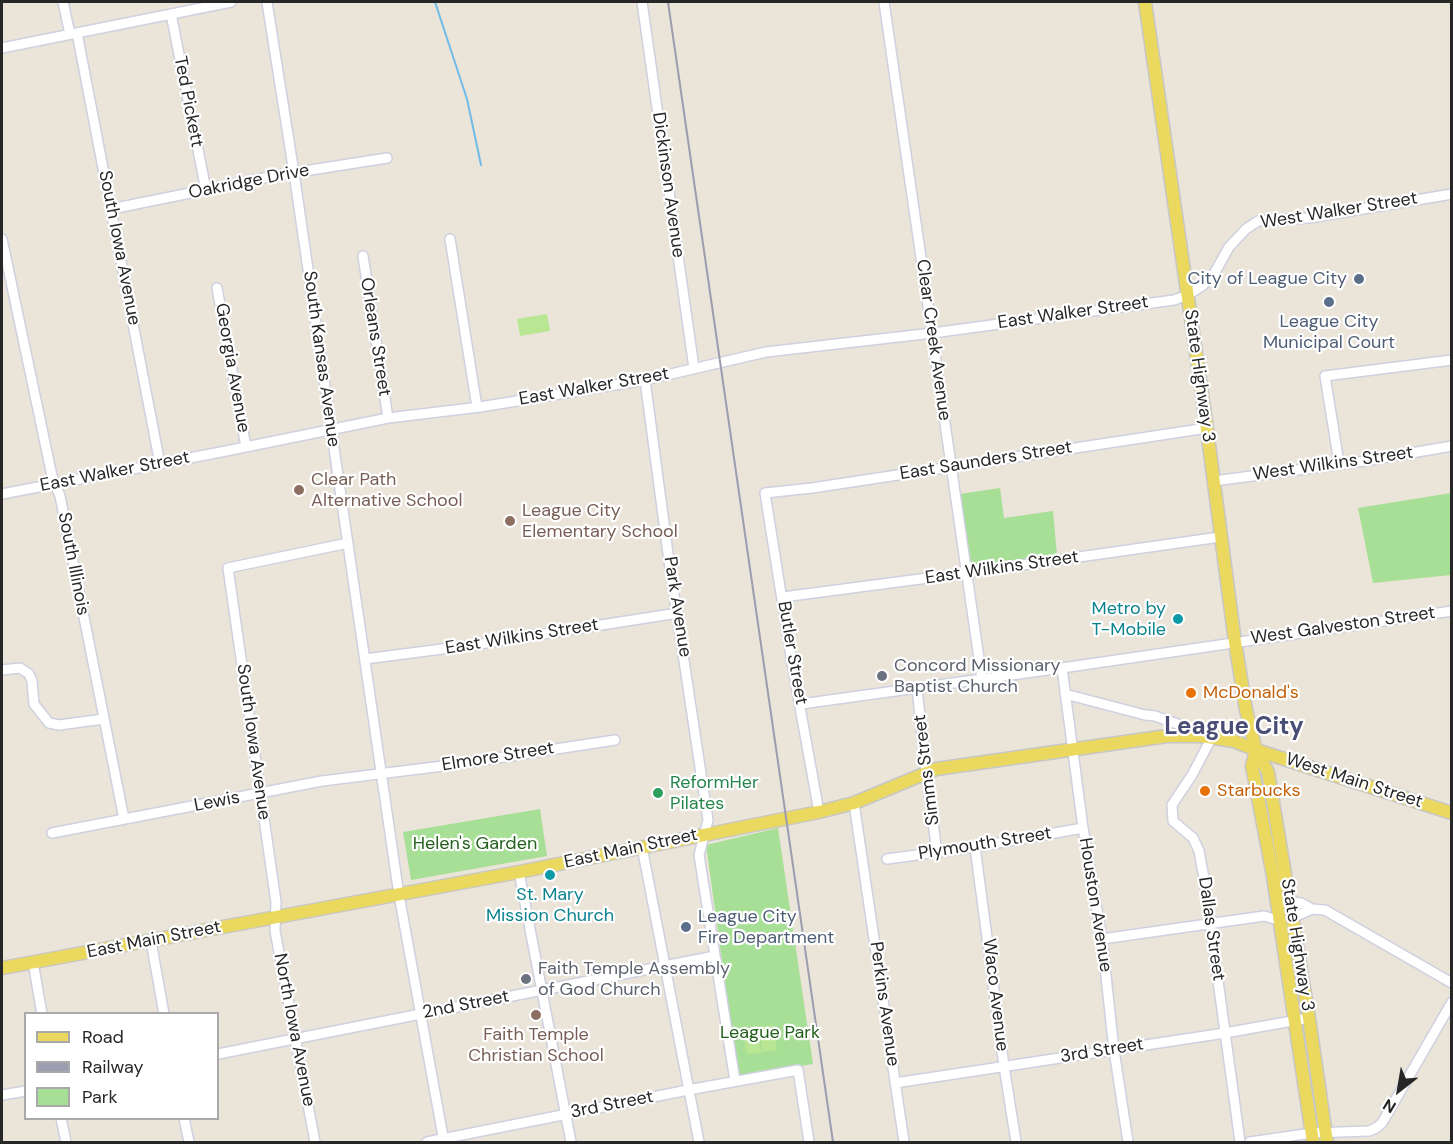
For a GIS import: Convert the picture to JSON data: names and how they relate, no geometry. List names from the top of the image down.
{
  "streets": {
    "main road": ["State Highway 3", "West Main Street", "East Main Street"],
    "street": [
      "Ted Pickett",
      "Oakridge Drive",
      "Dickinson Avenue",
      "West Walker Street",
      "South Iowa Avenue",
      "East Walker Street",
      "Orleans Street",
      "Clear Creek Avenue",
      "South Kansas Avenue",
      "Georgia Avenue",
      "East Saunders Street",
      "West Wilkins Street",
      "South Illinois",
      "East Wilkins Street",
      "Park Avenue",
      "West Galveston Street",
      "Butler Street",
      "Elmore Street",
      "Simms Street",
      "Lewis",
      "Plymouth Street",
      "Houston Avenue",
      "Dallas Street",
      "Waco Avenue",
      "Perkins Avenue",
      "2nd Street",
      "North Iowa Avenue",
      "3rd Street"
    ]
  },
  "crossings": [
    ["Ted Pickett", "Oakridge Drive"],
    ["Oakridge Drive", "South Iowa Avenue"],
    ["Oakridge Drive", "South Kansas Avenue"],
    ["Dickinson Avenue", "East Walker Street"],
    ["West Walker Street", "East Walker Street"],
    ["West Walker Street", "State Highway 3"],
    ["South Iowa Avenue", "East Walker Street"],
    ["South Iowa Avenue", "South Kansas Avenue"],
    ["South Iowa Avenue", "Lewis"],
    ["South Iowa Avenue", "East Main Street"],
    ["South Iowa Avenue", "North Iowa Avenue"],
    ["East Walker Street", "Orleans Street"],
    ["East Walker Street", "Clear Creek Avenue"],
    ["East Walker Street", "South Kansas Avenue"],
    ["East Walker Street", "Georgia Avenue"],
    ["East Walker Street", "State Highway 3"],
    ["East Walker Street", "South Illinois"],
    ["East Walker Street", "Park Avenue"],
    ["Clear Creek Avenue", "East Saunders Street"],
    ["Clear Creek Avenue", "East Wilkins Street"],
    ["Clear Creek Avenue", "West Galveston Street"],
    ["South Kansas Avenue", "East Wilkins Street"],
    ["South Kansas Avenue", "Elmore Street"],
    ["South Kansas Avenue", "Lewis"],
    ["South Kansas Avenue", "East Main Street"],
    ["South Kansas Avenue", "2nd Street"],
    ["South Kansas Avenue", "3rd Street"],
    ["State Highway 3", "East Saunders Street"],
    ["State Highway 3", "West Wilkins Street"],
    ["State Highway 3", "East Wilkins Street"],
    ["State Highway 3", "West Galveston Street"],
    ["State Highway 3", "West Main Street"],
    ["State Highway 3", "East Main Street"],
    ["State Highway 3", "3rd Street"],
    ["East Saunders Street", "Butler Street"],
    ["South Illinois", "Lewis"],
    ["East Wilkins Street", "Park Avenue"],
    ["East Wilkins Street", "Butler Street"],
    ["Park Avenue", "East Main Street"],
    ["Park Avenue", "2nd Street"],
    ["Park Avenue", "3rd Street"],
    ["West Galveston Street", "Butler Street"],
    ["West Galveston Street", "Simms Street"],
    ["West Galveston Street", "Houston Avenue"],
    ["Butler Street", "East Main Street"],
    ["Elmore Street", "Lewis"],
    ["Simms Street", "Plymouth Street"],
    ["Simms Street", "East Main Street"],
    ["West Main Street", "East Main Street"],
    ["Plymouth Street", "Houston Avenue"],
    ["Plymouth Street", "Waco Avenue"],
    ["East Main Street", "Houston Avenue"],
    ["East Main Street", "Dallas Street"],
    ["East Main Street", "Perkins Avenue"],
    ["East Main Street", "North Iowa Avenue"],
    ["Houston Avenue", "3rd Street"],
    ["Dallas Street", "3rd Street"],
    ["Waco Avenue", "3rd Street"],
    ["Perkins Avenue", "3rd Street"],
    ["2nd Street", "North Iowa Avenue"]
  ],
  "districts": ["League City"],
  "parks": ["Helen's Garden", "League Park"],
  "places": [
    "City of League City",
    "League City Municipal Court",
    "Clear Path Alternative School",
    "League City Elementary School",
    "Metro by T-Mobile",
    "Concord Missionary Baptist Church",
    "McDonald's",
    "Starbucks",
    "ReformHer Pilates",
    "St. Mary Mission Church",
    "League City Fire Department",
    "Faith Temple Assembly of God Church",
    "Faith Temple Christian School"
  ],
  "legend": ["Road", "Railway", "Park"],
  "north": "bottom left"
}
